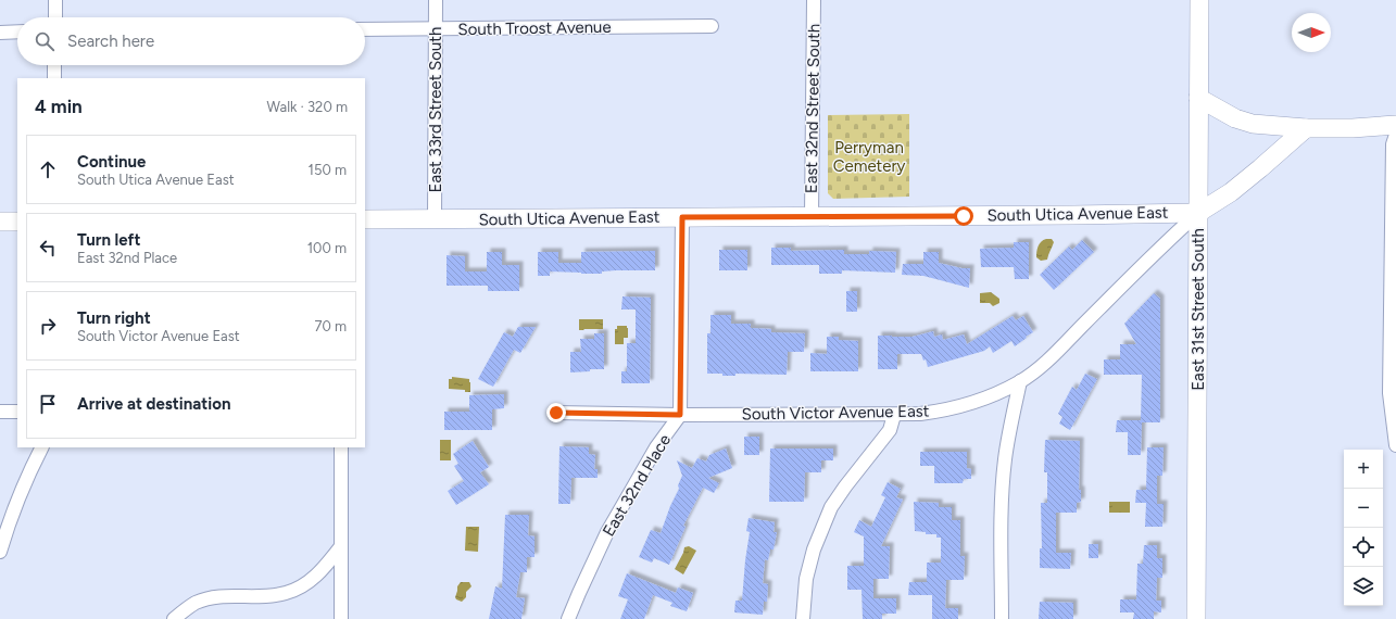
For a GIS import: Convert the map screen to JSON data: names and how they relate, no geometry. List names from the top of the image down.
{
  "streets": {
    "street": [
      "South Troost Avenue",
      "East 32nd Street South",
      "East 33rd Street South",
      "South Utica Avenue East",
      "East 31st Street South",
      "South Victor Avenue East",
      "East 32nd Place"
    ]
  },
  "crossings": [
    ["South Troost Avenue", "East 33rd Street South"],
    ["East 32nd Street South", "South Utica Avenue East"],
    ["East 33rd Street South", "South Utica Avenue East"],
    ["South Utica Avenue East", "East 31st Street South"],
    ["South Utica Avenue East", "South Victor Avenue East"],
    ["East 31st Street South", "South Victor Avenue East"],
    ["South Victor Avenue East", "East 32nd Place"]
  ],
  "parks": ["Perryman Cemetery"],
  "north": "right",
  "page": {
    "search": "Search here",
    "heading": ["4 min", "Walk · 320 m"],
    "list": [
      ["Continue", "South Utica Avenue East", "150 m"],
      ["Turn left", "East 32nd Place", "100 m"],
      ["Turn right", "South Victor Avenue East", "70 m"],
      "Arrive at destination"
    ],
    "map_buttons": ["+", "−"]
  }
}
